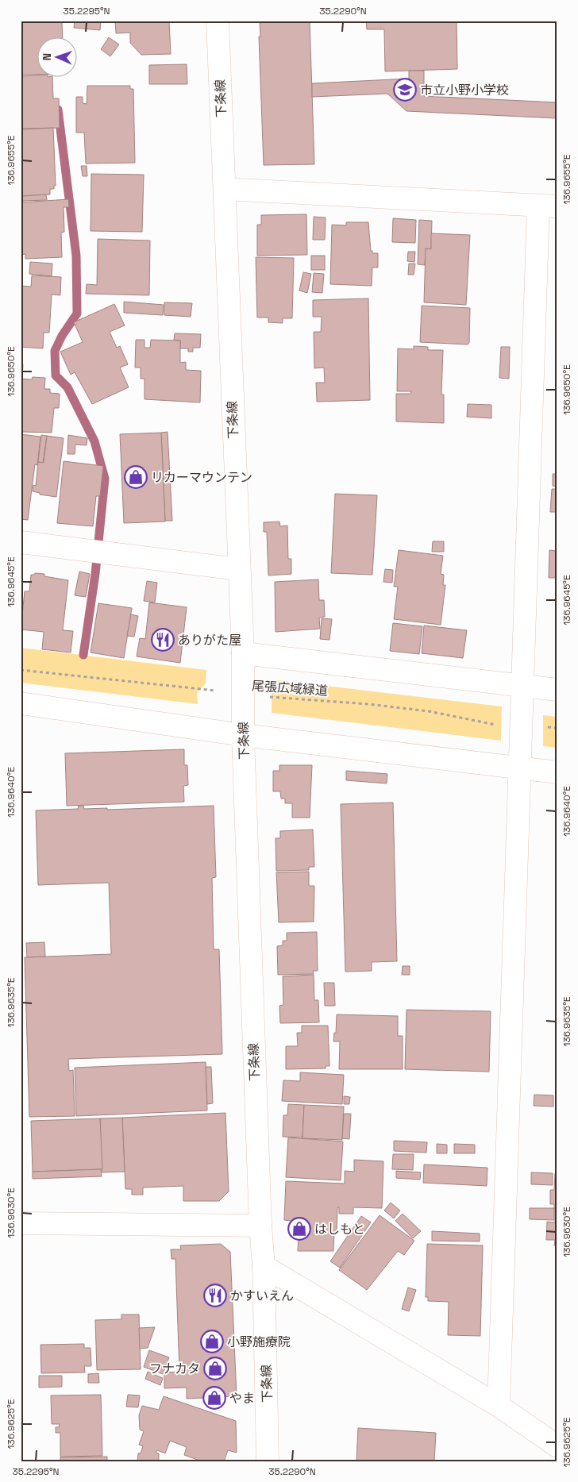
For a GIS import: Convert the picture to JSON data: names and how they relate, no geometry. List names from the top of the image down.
{
  "streets": {
    "street": ["下条線"],
    "path": ["尾張広域緑道"]
  },
  "crossings": [
    ["下条線", "尾張広域緑道"]
  ],
  "places": {
    "school or university": ["市立小野小学校"],
    "shop": [
      "リカーマウンテン",
      "はしもと",
      "小野施療院",
      "フナカタ",
      "やま"
    ],
    "restaurant": ["ありがた屋", "かすいえん"]
  },
  "north": "left",
  "coordinates": [
    "35.2295°N",
    "35.2290°N",
    "136.9655°E",
    "136.9650°E",
    "136.9645°E",
    "136.9640°E",
    "136.9635°E",
    "136.9630°E",
    "136.9625°E"
  ]
}
